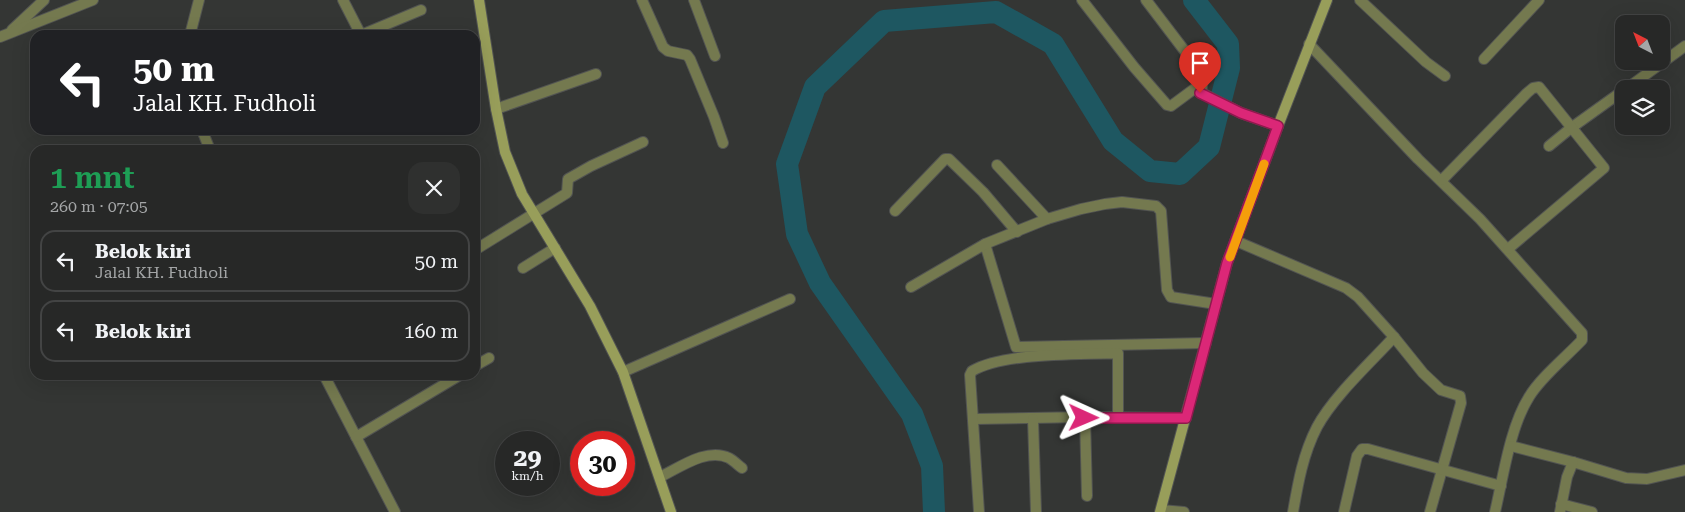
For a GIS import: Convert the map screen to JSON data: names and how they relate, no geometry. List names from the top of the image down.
{
  "north": "top left",
  "page": {
    "turn": ["50 m", "Jalal KH. Fudholi"],
    "heading": ["1 mnt", "260 m · 07:05"],
    "list": [
      {
        "name": "Belok kiri",
        "note": "Jalal KH. Fudholi",
        "value": "50 m"
      },
      {
        "name": "Belok kiri",
        "value": "160 m"
      }
    ],
    "speed": "29 km/h",
    "limit": "30"
  }
}
